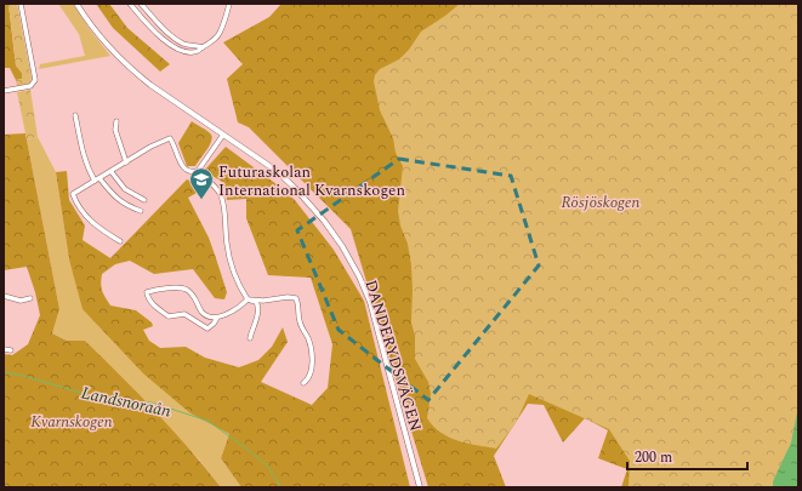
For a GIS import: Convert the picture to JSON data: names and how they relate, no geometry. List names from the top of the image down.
{
  "streets": {
    "main road": ["DANDERYDSVÄGEN"]
  },
  "water": ["Landsnoraån"],
  "parks": ["Rösjöskogen", "Kvarnskogen"],
  "places": {
    "school or university": ["Futuraskolan International Kvarnskogen"]
  },
  "scale_bar": "200 m"
}
